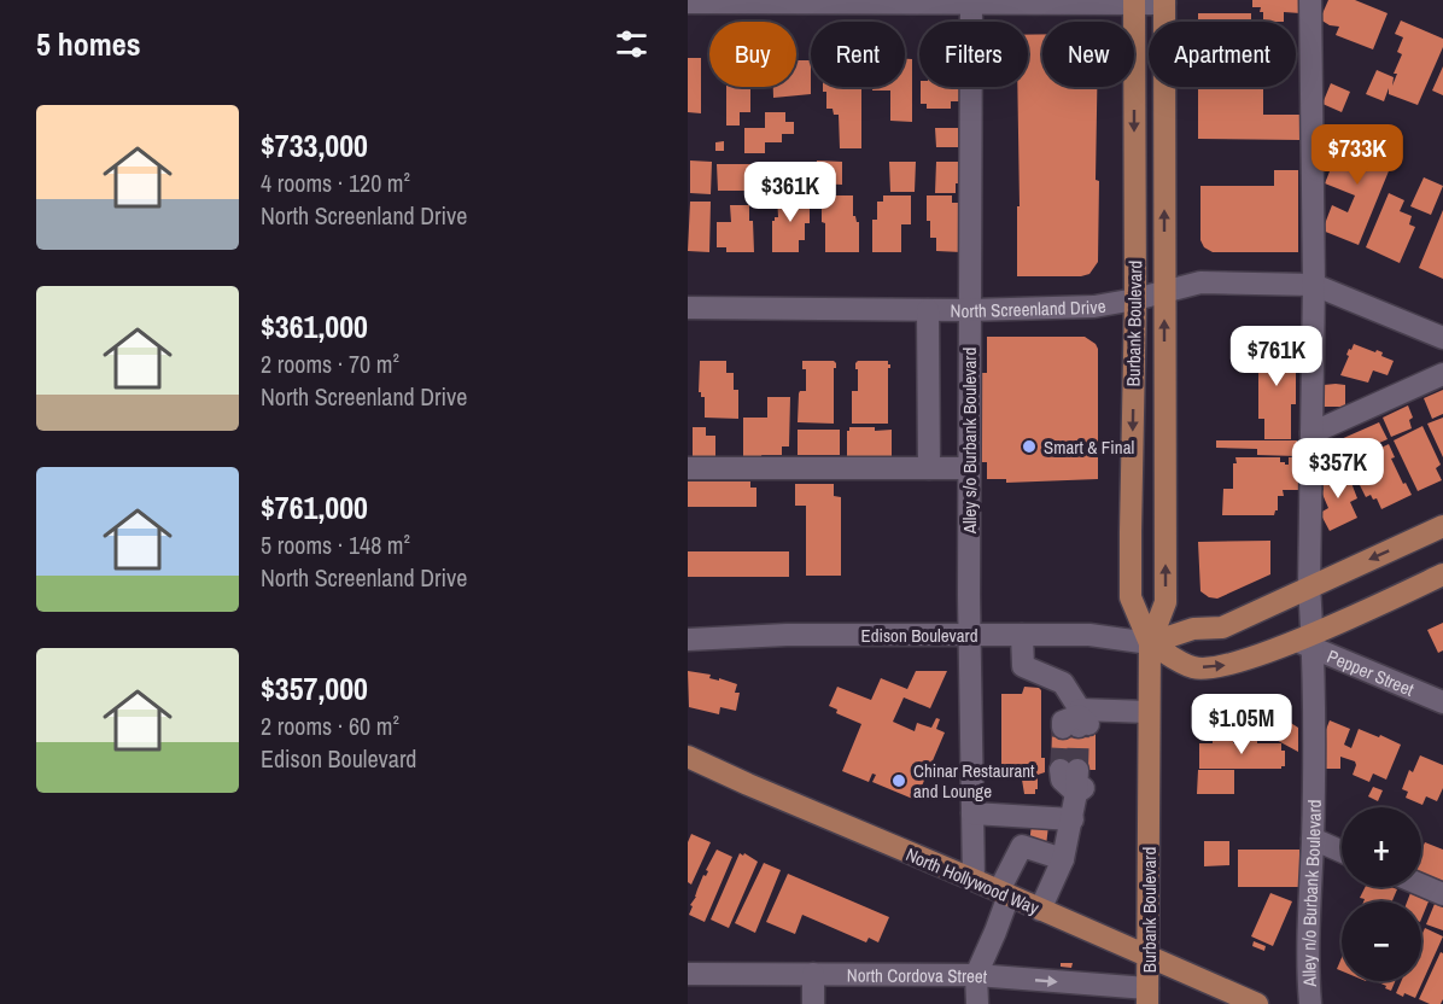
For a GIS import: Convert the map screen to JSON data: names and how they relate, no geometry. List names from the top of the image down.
{
  "streets": {
    "main road": ["Burbank Boulevard", "Edison Boulevard", "North Hollywood Way"],
    "street": [
      "North Screenland Drive",
      "Alley s/o Burbank Boulevard",
      "Pepper Street",
      "Alley n/o Burbank Boulevard",
      "North Cordova Street"
    ]
  },
  "crossings": [
    ["North Screenland Drive", "Burbank Boulevard"],
    ["North Screenland Drive", "Alley s/o Burbank Boulevard"],
    ["North Screenland Drive", "Alley n/o Burbank Boulevard"],
    ["Burbank Boulevard", "Edison Boulevard"],
    ["Burbank Boulevard", "North Hollywood Way"],
    ["Burbank Boulevard", "North Cordova Street"],
    ["Alley s/o Burbank Boulevard", "Edison Boulevard"],
    ["Alley s/o Burbank Boulevard", "North Hollywood Way"],
    ["Edison Boulevard", "Pepper Street"],
    ["Edison Boulevard", "Alley n/o Burbank Boulevard"],
    ["Pepper Street", "Alley n/o Burbank Boulevard"]
  ],
  "places": ["Smart & Final", "Chinar Restaurant and Lounge"],
  "page": {
    "heading": "5 homes",
    "chip": [
      "Buy",
      "Rent",
      "Filters",
      "New",
      "Apartment"
    ],
    "list": [
      {
        "name": "$733,000",
        "note": "4 rooms · 120 m² · North Screenland Drive"
      },
      {
        "name": "$361,000",
        "note": "2 rooms · 70 m² · North Screenland Drive"
      },
      {
        "name": "$761,000",
        "note": "5 rooms · 148 m² · North Screenland Drive"
      },
      {
        "name": "$357,000",
        "note": "2 rooms · 60 m² · Edison Boulevard"
      }
    ],
    "price": [
      "$733K",
      "$361K",
      "$761K",
      "$357K",
      "$1.05M"
    ],
    "map_buttons": ["+", "−"]
  }
}
